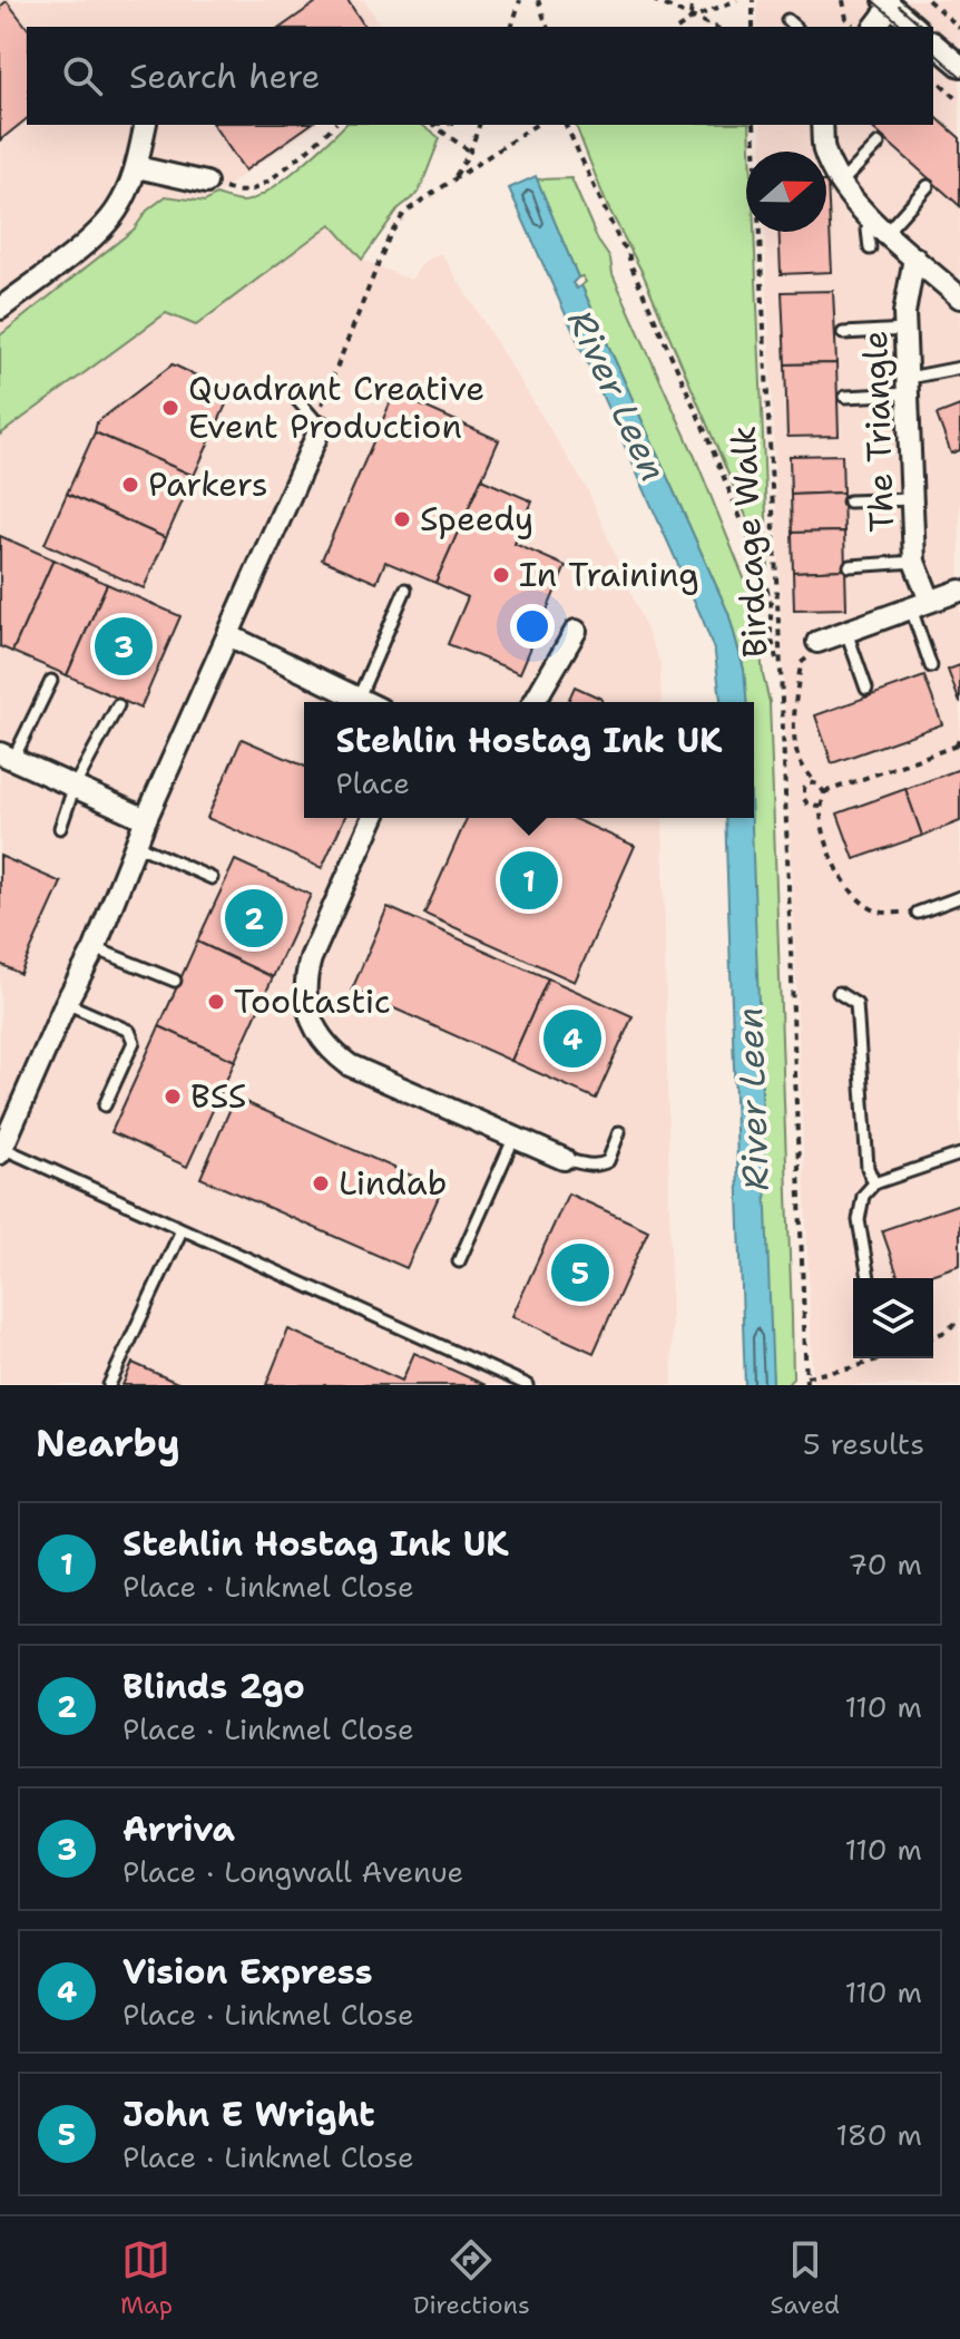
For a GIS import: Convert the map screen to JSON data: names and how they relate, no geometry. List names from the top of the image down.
{
  "streets": {
    "street": ["The Triangle"],
    "path": ["Birdcage Walk"]
  },
  "water": ["River Leen"],
  "places": [
    "Quadrant Creative Event Production",
    "Parkers",
    "Speedy",
    "In Training",
    "Tooltastic",
    "BSS",
    "Lindab"
  ],
  "north": "right",
  "page": {
    "search": "Search here",
    "pins": [
      "3",
      "1",
      "2",
      "4",
      "5"
    ],
    "popup": ["Stehlin Hostag Ink UK", "Place"],
    "heading": ["Nearby", "5 results"],
    "list": [
      {
        "mark": "1",
        "name": "Stehlin Hostag Ink UK",
        "note": "Place · Linkmel Close",
        "value": "70 m"
      },
      {
        "mark": "2",
        "name": "Blinds 2go",
        "note": "Place · Linkmel Close",
        "value": "110 m"
      },
      {
        "mark": "3",
        "name": "Arriva",
        "note": "Place · Longwall Avenue",
        "value": "110 m"
      },
      {
        "mark": "4",
        "name": "Vision Express",
        "note": "Place · Linkmel Close",
        "value": "110 m"
      },
      {
        "mark": "5",
        "name": "John E Wright",
        "note": "Place · Linkmel Close",
        "value": "180 m"
      }
    ],
    "nav": ["Map", "Directions", "Saved"]
  }
}
